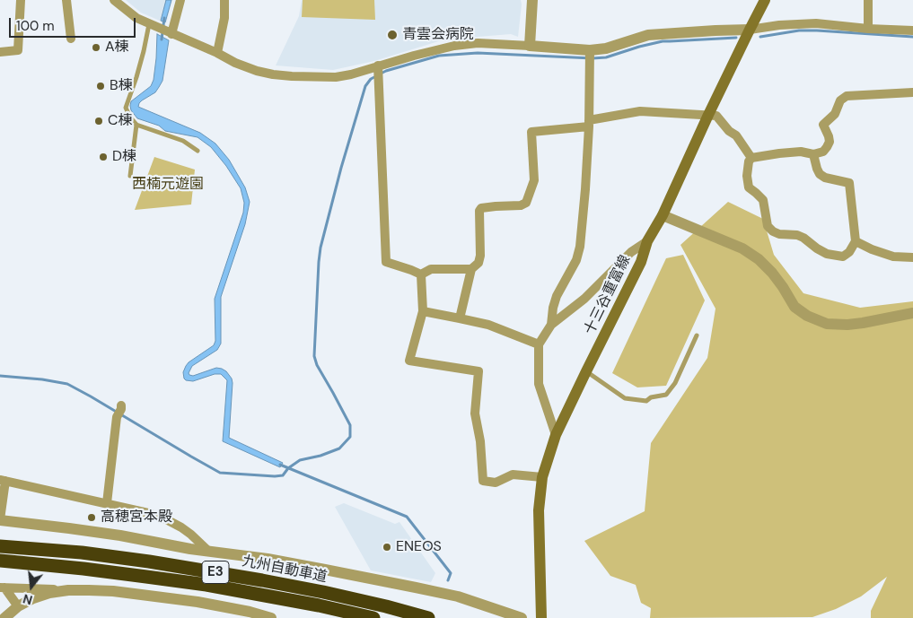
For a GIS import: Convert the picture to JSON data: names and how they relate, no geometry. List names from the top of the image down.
{
  "streets": {
    "highway": ["九州自動車道", "E3"],
    "main road": ["十三谷重富線"]
  },
  "parks": ["西楠元遊園"],
  "places": [
    "青雲会病院",
    "A棟",
    "B棟",
    "C棟",
    "D棟",
    "高穂宮本殿",
    "ENEOS"
  ],
  "scale_bar": "100 m",
  "north": "bottom"
}
